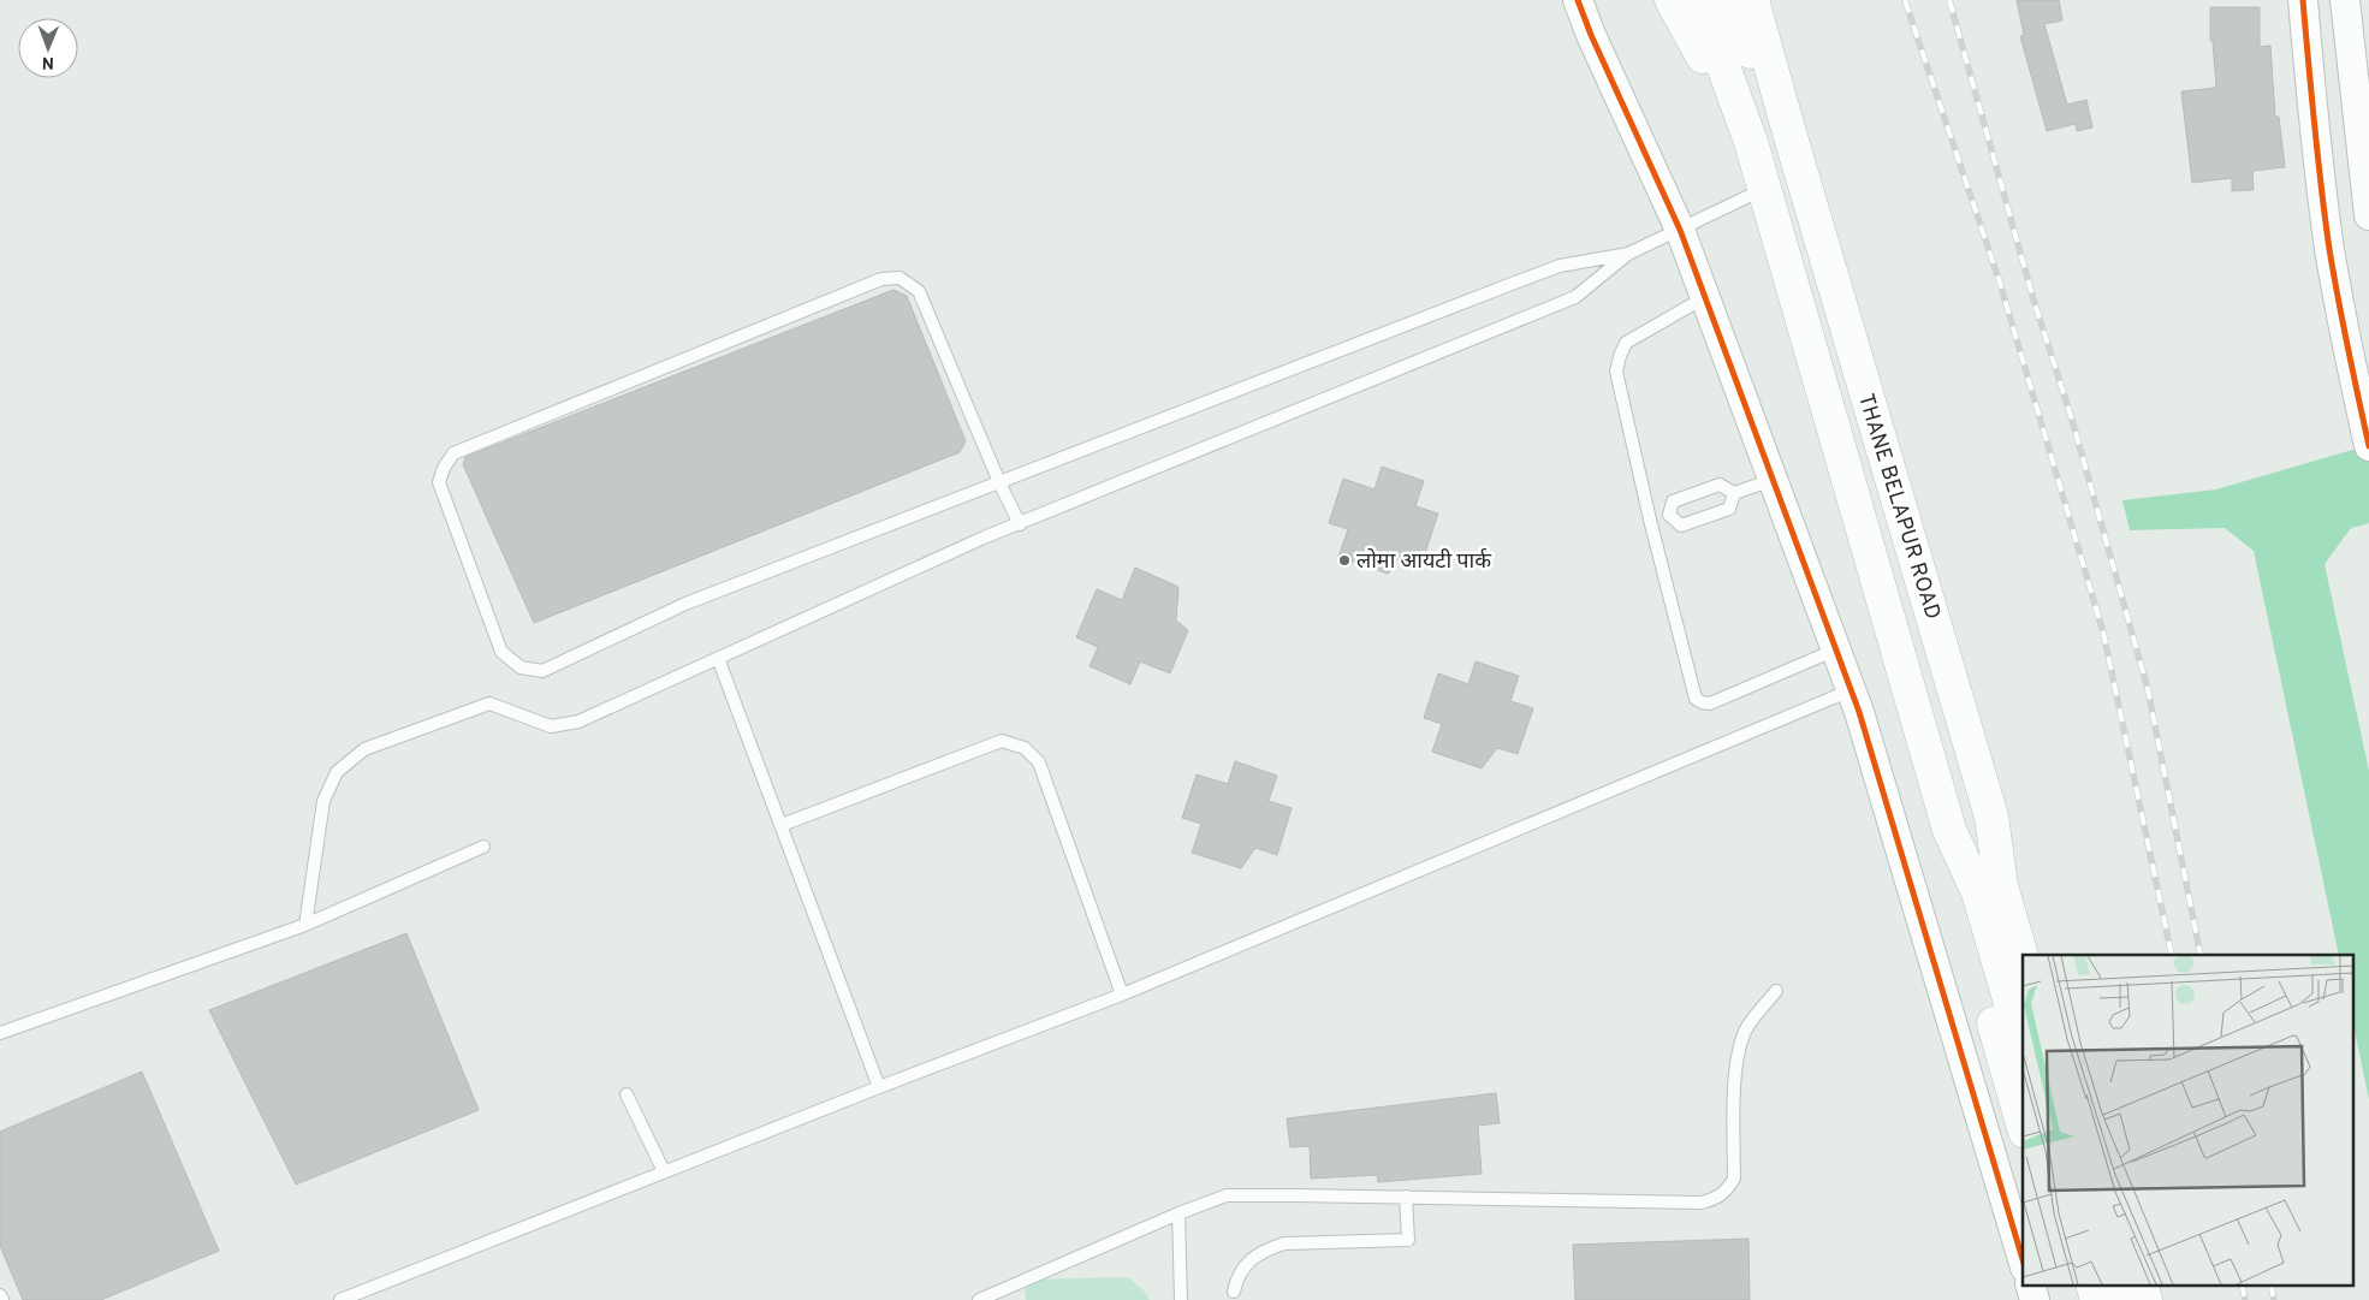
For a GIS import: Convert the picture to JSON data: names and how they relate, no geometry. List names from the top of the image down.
{
  "streets": {
    "main road": ["THANE BELAPUR ROAD"]
  },
  "places": ["लोमा आयटी पार्क"],
  "north": "bottom"
}
